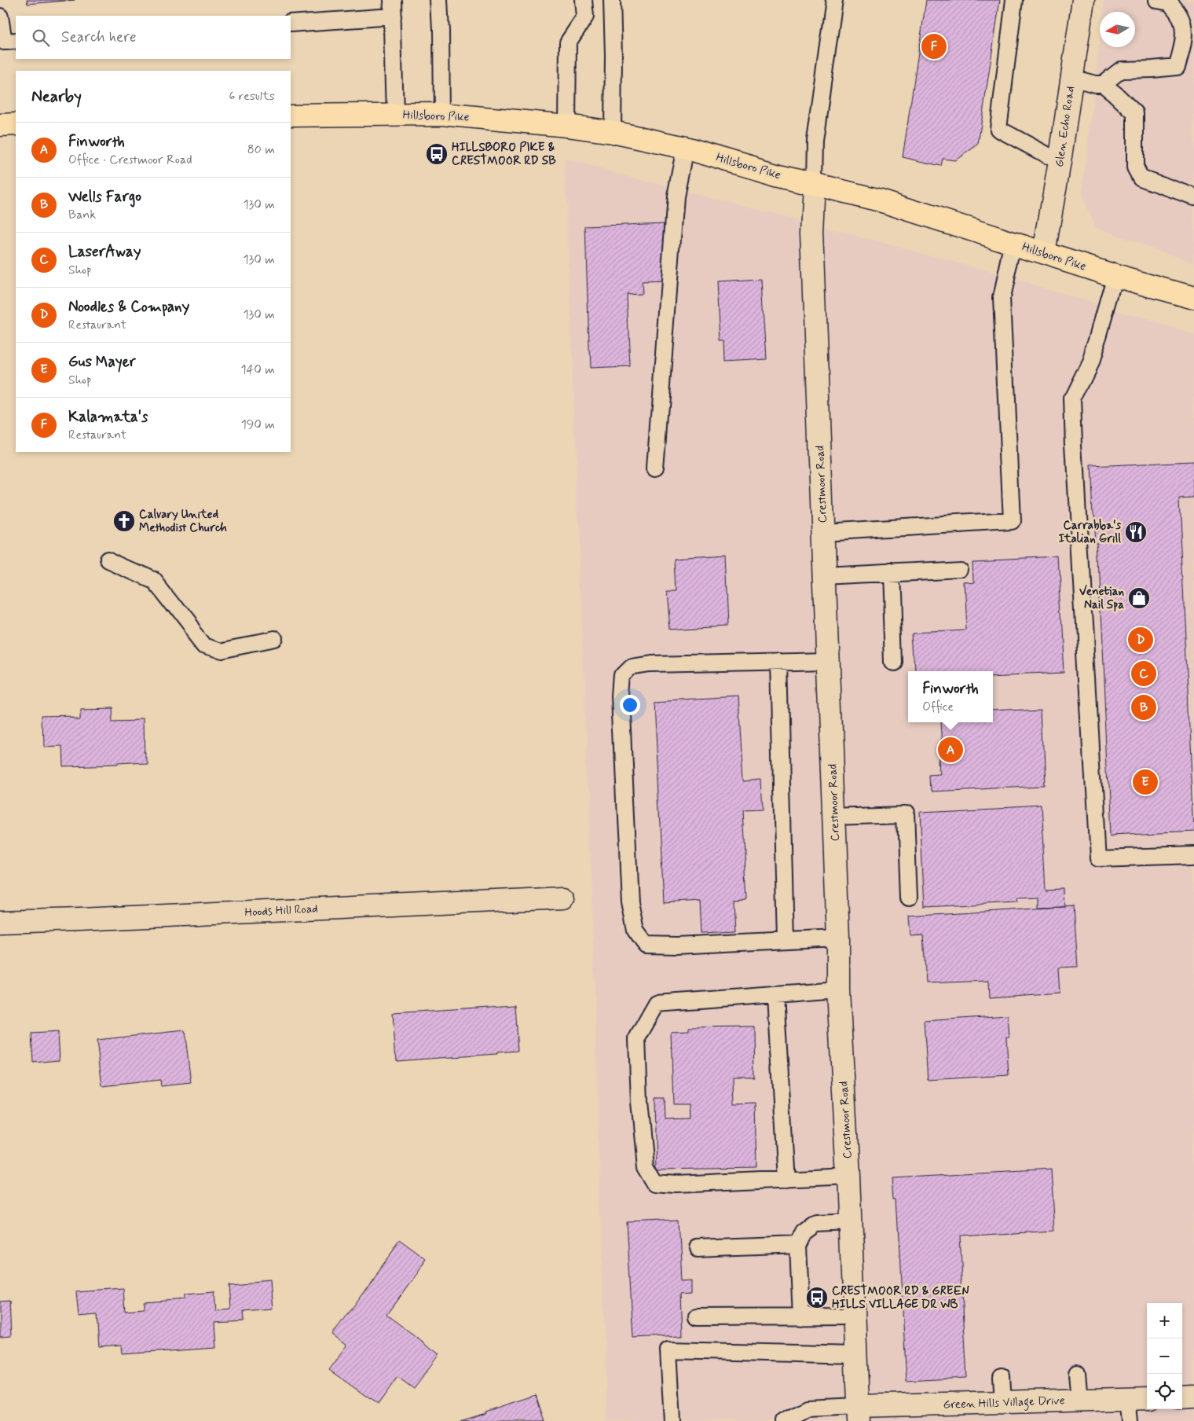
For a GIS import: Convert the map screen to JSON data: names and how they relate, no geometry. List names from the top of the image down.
{
  "streets": {
    "main road": ["Hillsboro Pike"],
    "street": [
      "Glen Echo Road",
      "Crestmoor Road",
      "Hoods Hill Road",
      "Green Hills Village Drive"
    ]
  },
  "crossings": [
    ["Hillsboro Pike", "Glen Echo Road"],
    ["Hillsboro Pike", "Crestmoor Road"],
    ["Crestmoor Road", "Green Hills Village Drive"]
  ],
  "places": {
    "bus stop": ["HILLSBORO PIKE & CRESTMOOR RD SB", "CRESTMOOR RD & GREEN HILLS VILLAGE DR WB"],
    "church": ["Calvary United Methodist Church"],
    "restaurant": ["Carrabba's Italian Grill"],
    "shop": ["Venetian Nail Spa"]
  },
  "north": "left",
  "page": {
    "search": "Search here",
    "pins": [
      "F",
      "D",
      "C",
      "B",
      "A",
      "E"
    ],
    "heading": ["Nearby", "6 results"],
    "list": [
      {
        "mark": "A",
        "name": "Finworth",
        "note": "Office · Crestmoor Road",
        "value": "80 m"
      },
      {
        "mark": "B",
        "name": "Wells Fargo",
        "note": "Bank",
        "value": "130 m"
      },
      {
        "mark": "C",
        "name": "LaserAway",
        "note": "Shop",
        "value": "130 m"
      },
      {
        "mark": "D",
        "name": "Noodles & Company",
        "note": "Restaurant",
        "value": "130 m"
      },
      {
        "mark": "E",
        "name": "Gus Mayer",
        "note": "Shop",
        "value": "140 m"
      },
      {
        "mark": "F",
        "name": "Kalamata's",
        "note": "Restaurant",
        "value": "190 m"
      }
    ],
    "popup": ["Finworth", "Office"],
    "map_buttons": ["+", "−"]
  }
}
